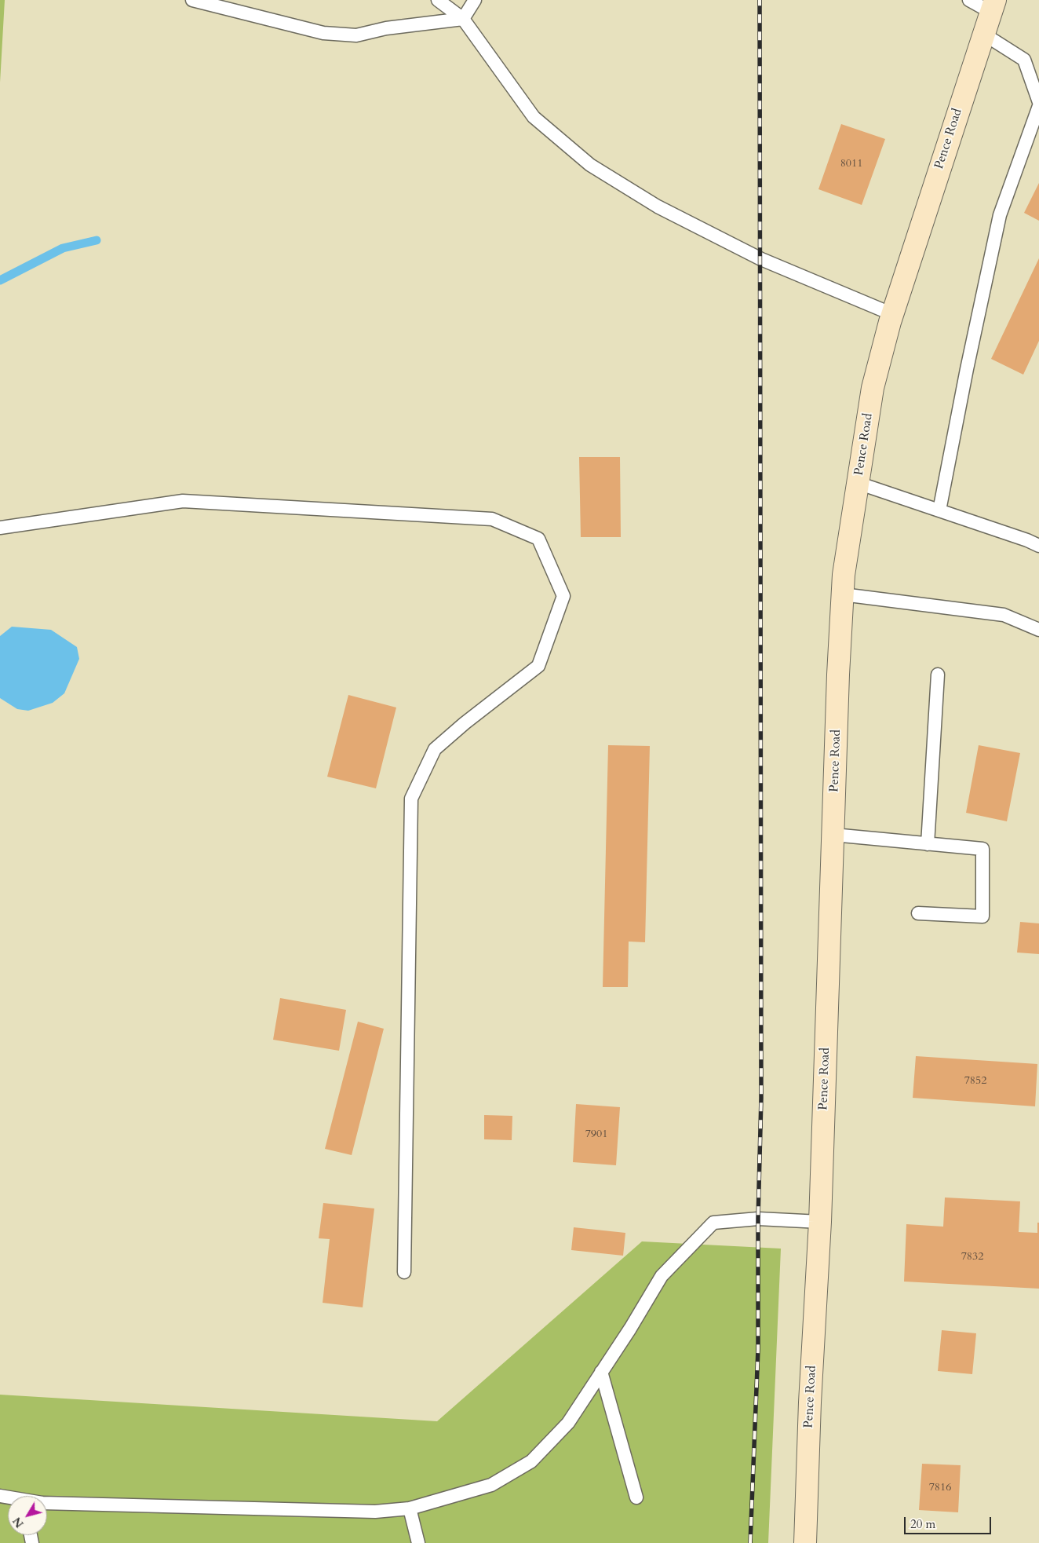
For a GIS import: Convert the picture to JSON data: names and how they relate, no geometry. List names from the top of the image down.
{
  "streets": {
    "street": ["Pence Road"]
  },
  "house_numbers": [
    "8011",
    "7852",
    "7901",
    "7832",
    "7816"
  ],
  "scale_bar": "20 m",
  "north": "bottom left"
}
